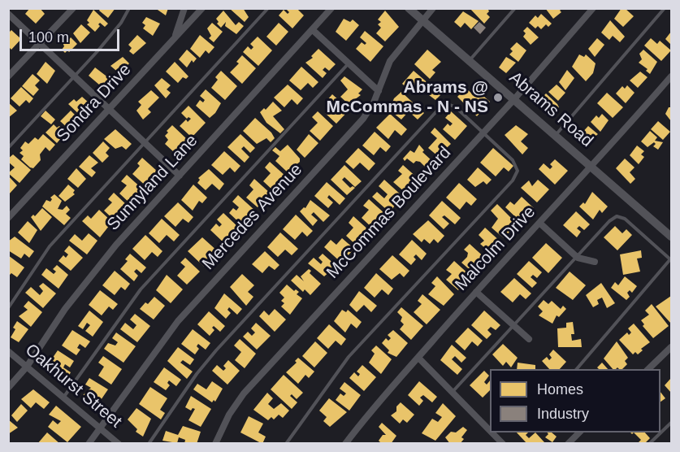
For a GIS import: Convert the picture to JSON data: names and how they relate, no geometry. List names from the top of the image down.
{
  "streets": {
    "main road": ["Abrams Road"],
    "street": [
      "Sondra Drive",
      "Sunnyland Lane",
      "McCommas Boulevard",
      "Mercedes Avenue",
      "Malcolm Drive",
      "Oakhurst Street"
    ]
  },
  "crossings": [
    ["Abrams Road", "McCommas Boulevard"],
    ["Abrams Road", "Mercedes Avenue"],
    ["Abrams Road", "Malcolm Drive"],
    ["Sunnyland Lane", "Oakhurst Street"],
    ["Mercedes Avenue", "Oakhurst Street"]
  ],
  "places": ["Abrams @ McCommas - N - NS"],
  "legend": ["Homes", "Industry"],
  "scale_bar": "100 m"
}
